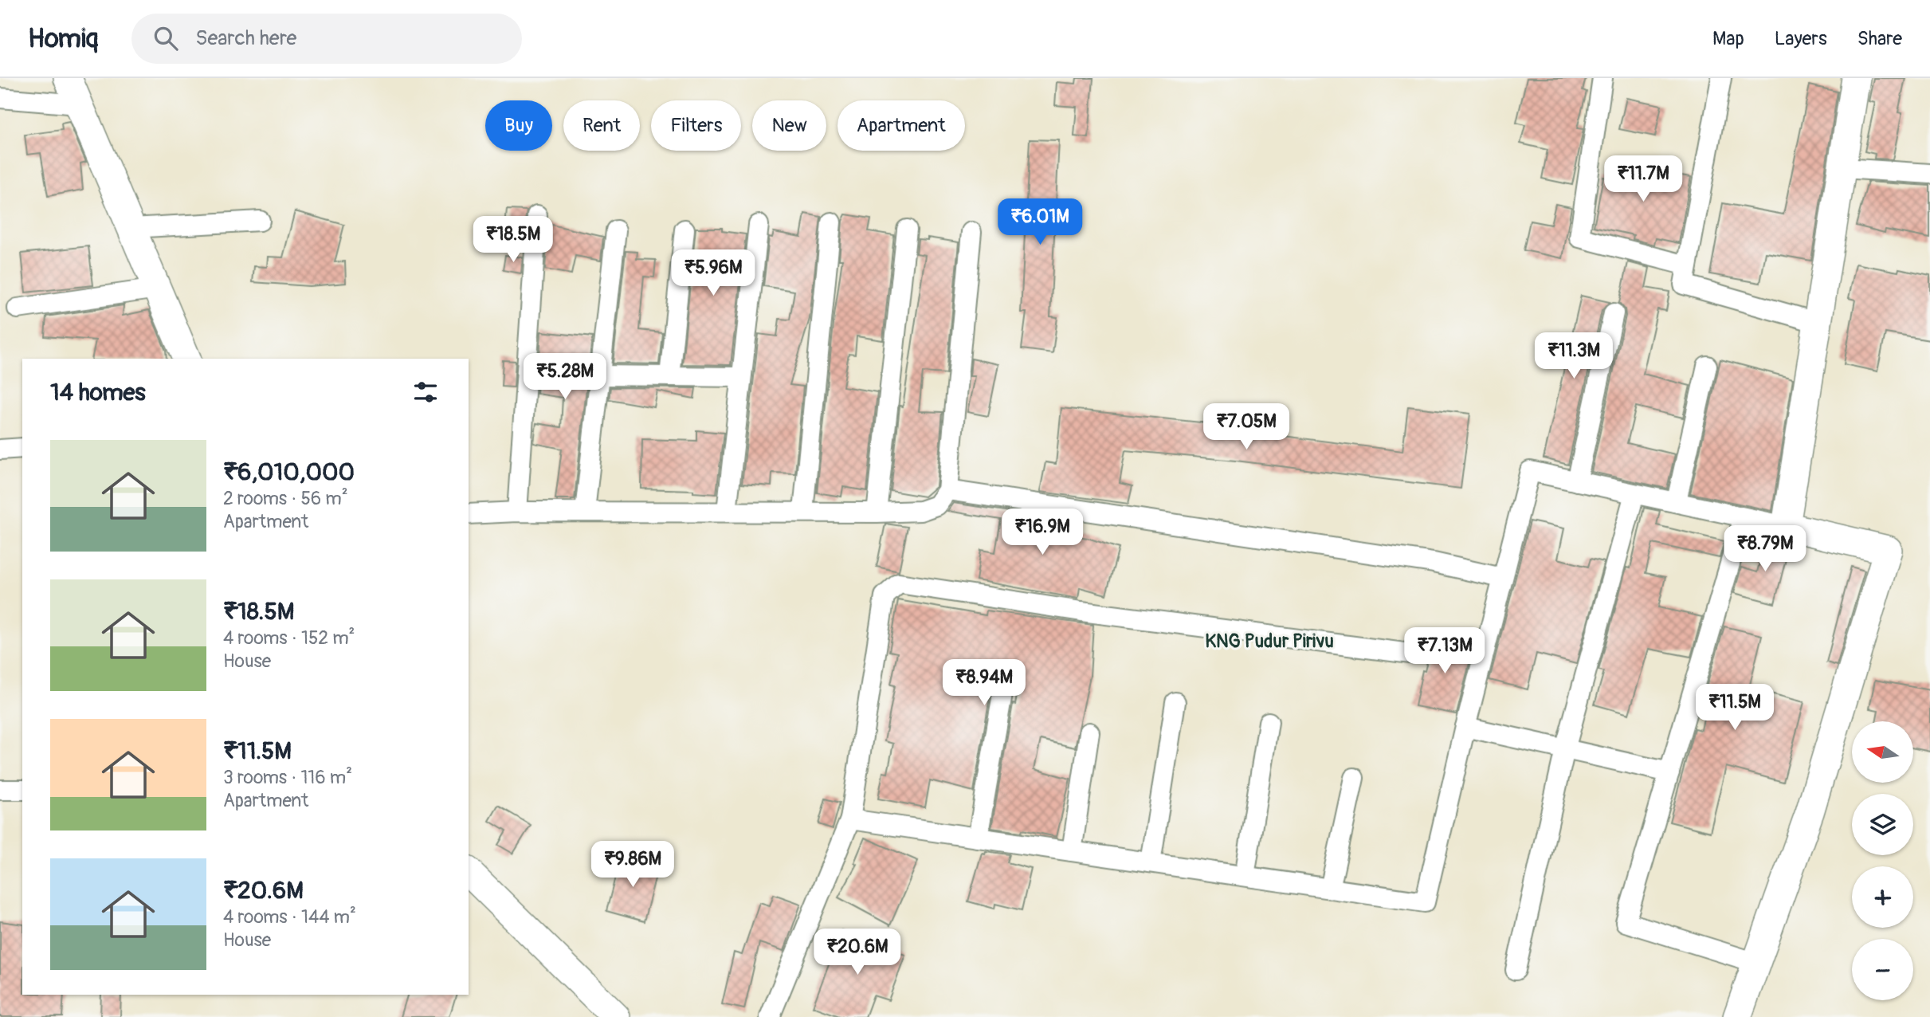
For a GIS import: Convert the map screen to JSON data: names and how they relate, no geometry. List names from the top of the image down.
{
  "districts": ["KNG Pudur Pirivu"],
  "north": "left",
  "page": {
    "header": "Homiq",
    "search": "Search here",
    "nav": ["Map", "Layers", "Share"],
    "chip": [
      "Buy",
      "Rent",
      "Filters",
      "New",
      "Apartment"
    ],
    "price": [
      "₹11.7M",
      "₹6.01M",
      "₹18.5M",
      "₹5.96M",
      "₹11.3M",
      "₹5.28M",
      "₹7.05M",
      "₹16.9M",
      "₹8.79M",
      "₹7.13M",
      "₹8.94M",
      "₹11.5M",
      "₹9.86M",
      "₹20.6M"
    ],
    "heading": "14 homes",
    "list": [
      {
        "name": "₹6,010,000",
        "note": "2 rooms · 56 m² · Apartment"
      },
      {
        "name": "₹18.5M",
        "note": "4 rooms · 152 m² · House"
      },
      {
        "name": "₹11.5M",
        "note": "3 rooms · 116 m² · Apartment"
      },
      {
        "name": "₹20.6M",
        "note": "4 rooms · 144 m² · House"
      }
    ],
    "map_buttons": ["+", "−"]
  }
}
